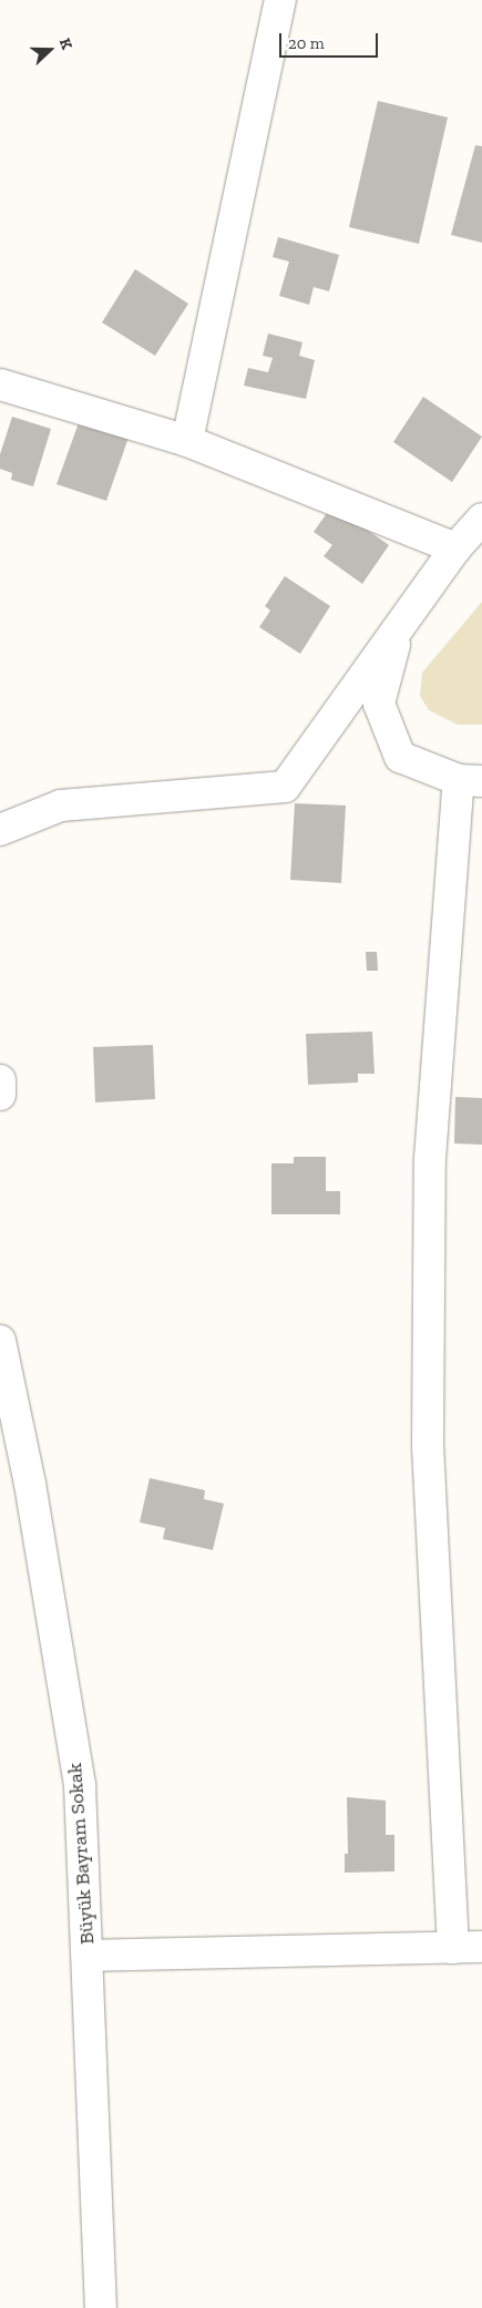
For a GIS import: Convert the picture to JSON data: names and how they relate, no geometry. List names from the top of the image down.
{
  "streets": {
    "street": ["Büyük Bayram Sokak"]
  },
  "scale_bar": "20 m",
  "north": "right"
}
